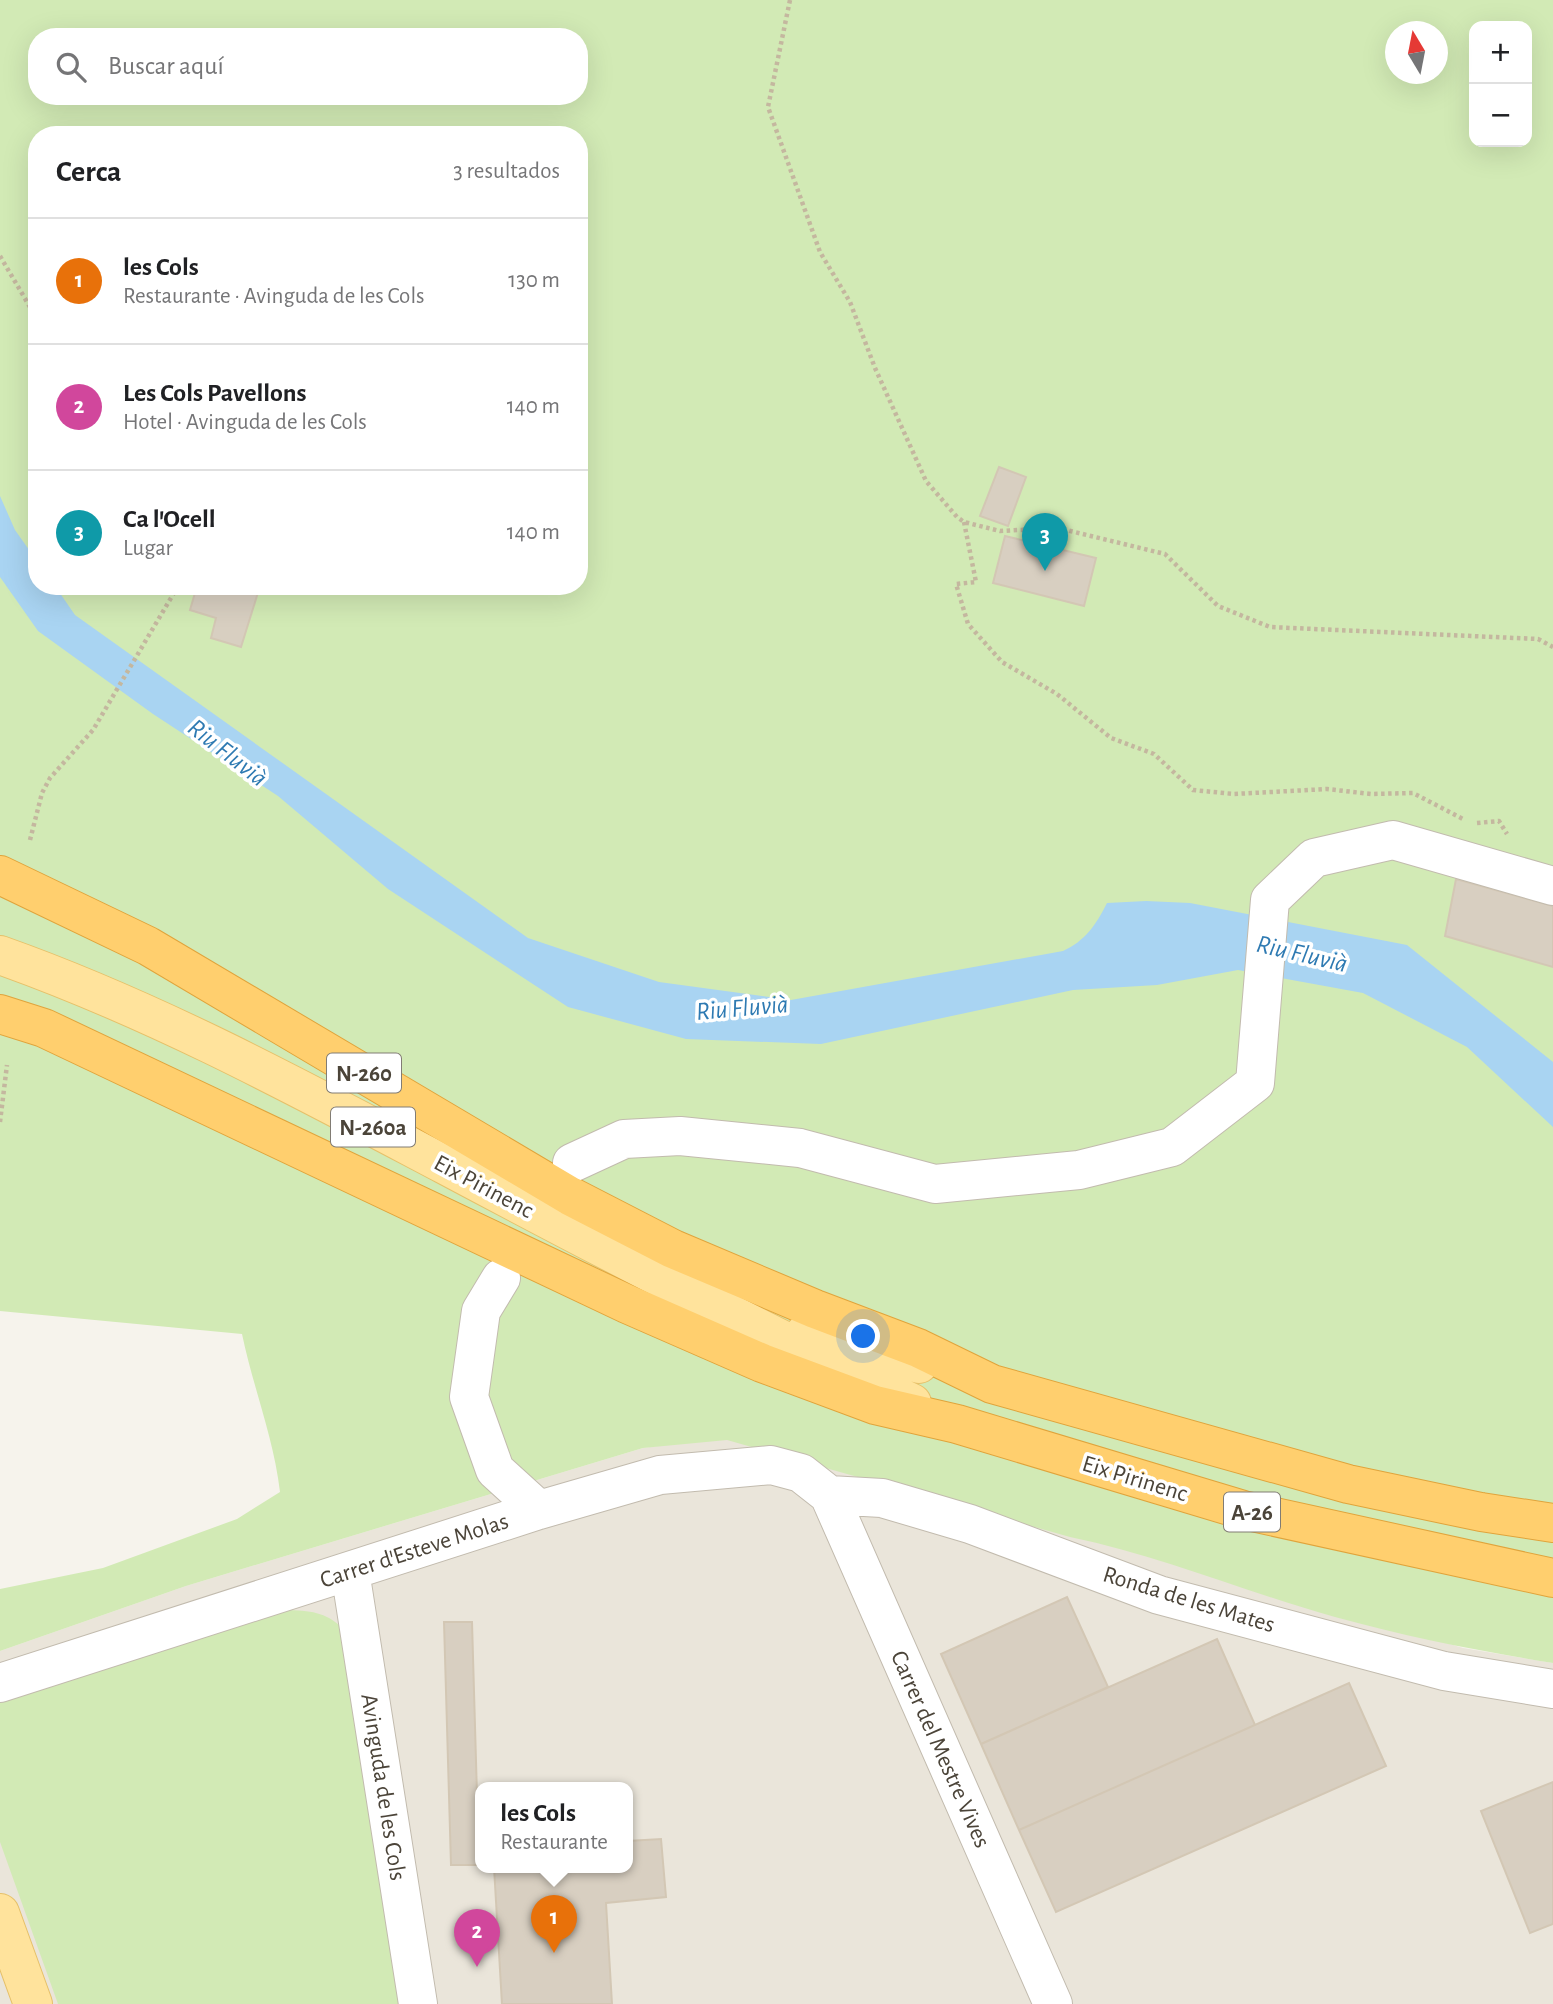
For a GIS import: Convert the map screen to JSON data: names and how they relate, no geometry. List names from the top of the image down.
{
  "streets": {
    "highway": ["N-260", "Eix Pirinenc", "A-26"],
    "main road": ["N-260a"],
    "street": [
      "Carrer d'Esteve Molas",
      "Ronda de les Mates",
      "Carrer del Mestre Vives",
      "Avinguda de les Cols"
    ]
  },
  "crossings": [
    ["N-260", "Eix Pirinenc"],
    ["Carrer d'Esteve Molas", "Ronda de les Mates"],
    ["Carrer d'Esteve Molas", "Carrer del Mestre Vives"],
    ["Carrer d'Esteve Molas", "Avinguda de les Cols"],
    ["Ronda de les Mates", "Carrer del Mestre Vives"]
  ],
  "water": ["Riu Fluvià"],
  "north": "top",
  "page": {
    "map_buttons": ["+", "−"],
    "search": "Buscar aquí",
    "heading": ["Cerca", "3 resultados"],
    "list": [
      {
        "mark": "1",
        "name": "les Cols",
        "note": "Restaurante · Avinguda de les Cols",
        "value": "130 m"
      },
      {
        "mark": "2",
        "name": "Les Cols Pavellons",
        "note": "Hotel · Avinguda de les Cols",
        "value": "140 m"
      },
      {
        "mark": "3",
        "name": "Ca l'Ocell",
        "note": "Lugar",
        "value": "140 m"
      }
    ],
    "pins": ["3", "1", "2"],
    "popup": ["les Cols", "Restaurante"]
  }
}
